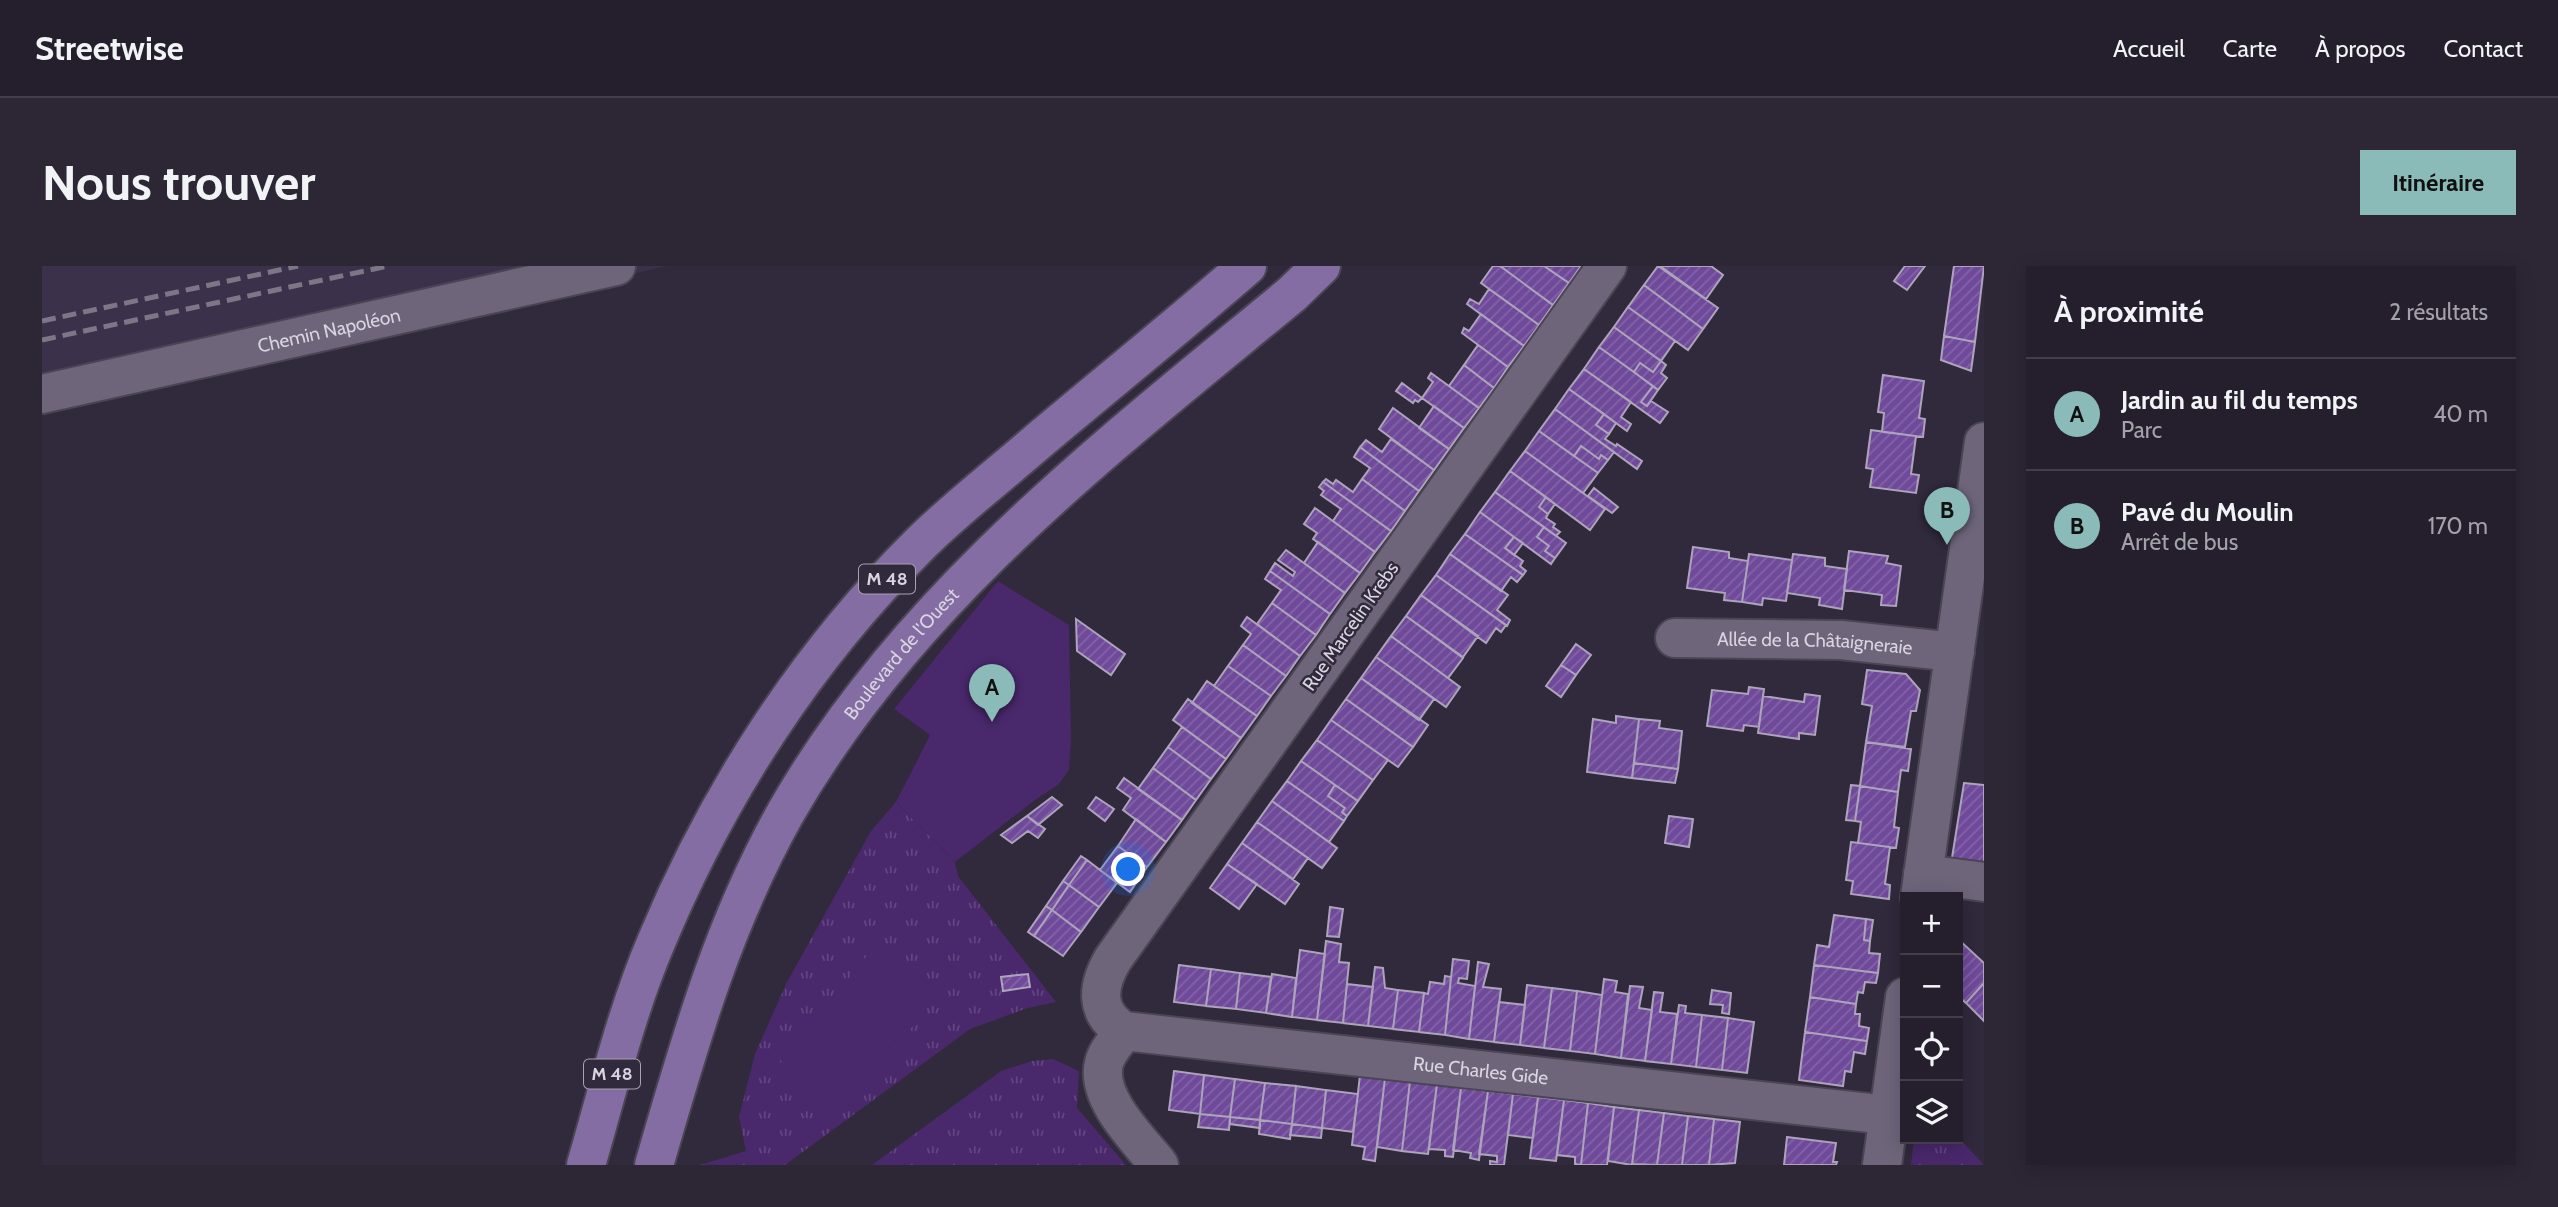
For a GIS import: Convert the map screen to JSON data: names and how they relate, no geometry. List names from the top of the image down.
{
  "streets": {
    "main road": ["M 48", "Boulevard de l'Ouest"],
    "street": [
      "Chemin Napoléon",
      "Rue Marcelin Krebs",
      "Allée de la Châtaigneraie",
      "Rue Charles Gide"
    ]
  },
  "crossings": [
    ["Rue Marcelin Krebs", "Rue Charles Gide"]
  ],
  "page": {
    "header": "Streetwise",
    "nav": [
      "Accueil",
      "Carte",
      "À propos",
      "Contact"
    ],
    "buttons": "Itinéraire",
    "title": "Nous trouver",
    "heading": ["À proximité", "2 résultats"],
    "list": [
      {
        "mark": "A",
        "name": "Jardin au fil du temps",
        "note": "Parc",
        "value": "40 m"
      },
      {
        "mark": "B",
        "name": "Pavé du Moulin",
        "note": "Arrêt de bus",
        "value": "170 m"
      }
    ],
    "pins": ["B", "A"],
    "map_buttons": ["+", "−"]
  }
}
